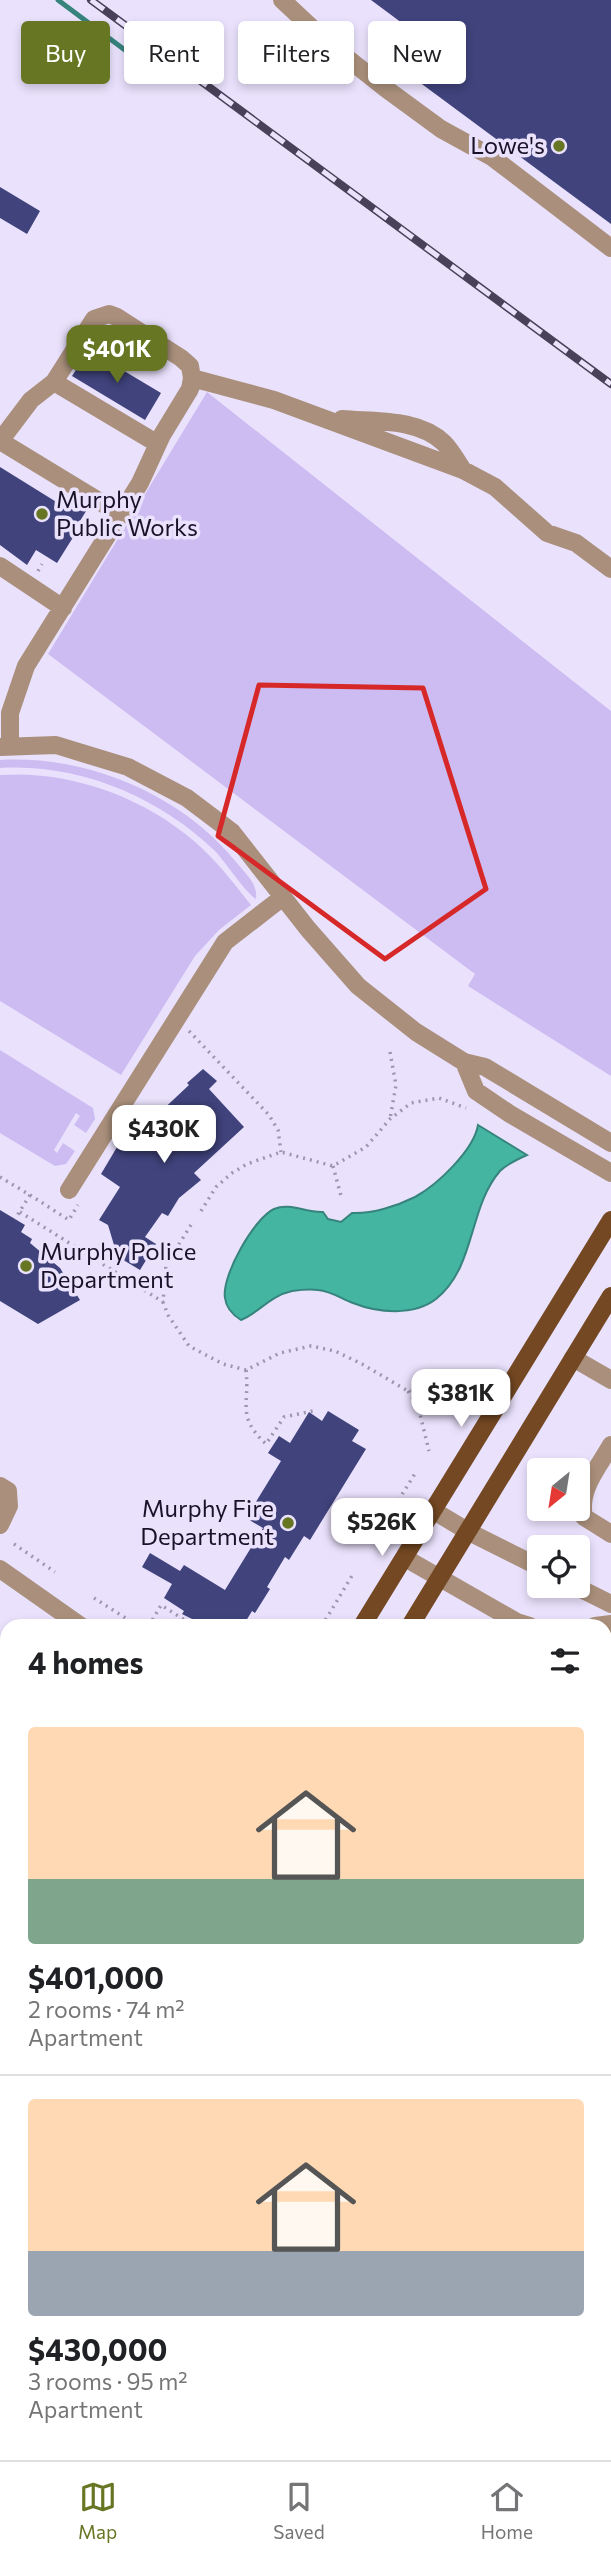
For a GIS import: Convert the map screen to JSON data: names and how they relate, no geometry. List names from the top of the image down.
{
  "places": [
    "Lowe's",
    "Murphy Public Works",
    "Murphy Police Department",
    "Murphy Fire Department"
  ],
  "north": "bottom left",
  "page": {
    "chip": [
      "Buy",
      "Rent",
      "Filters",
      "New"
    ],
    "price": [
      "$401K",
      "$430K",
      "$381K",
      "$526K"
    ],
    "heading": "4 homes",
    "list": [
      {
        "name": "$401,000",
        "note": "2 rooms · 74 m² · Apartment"
      },
      {
        "name": "$430,000",
        "note": "3 rooms · 95 m² · Apartment"
      }
    ],
    "tabs": ["Map", "Saved", "Home"]
  }
}
